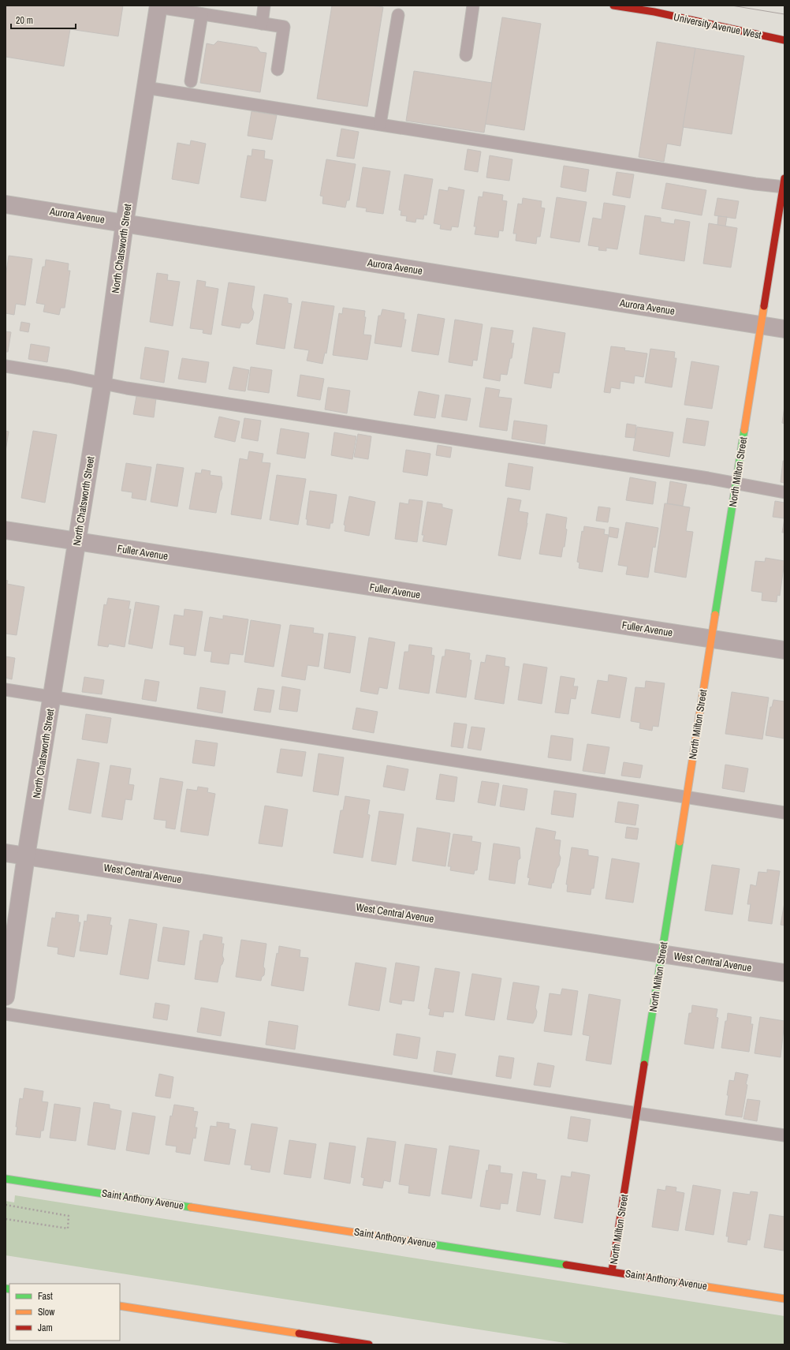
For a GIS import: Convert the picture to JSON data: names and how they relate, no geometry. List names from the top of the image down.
{
  "streets": {
    "main road": ["University Avenue West", "North Milton Street", "Saint Anthony Avenue"],
    "street": [
      "Aurora Avenue",
      "North Chatsworth Street",
      "Fuller Avenue",
      "West Central Avenue"
    ]
  },
  "crossings": [
    ["Aurora Avenue", "North Chatsworth Street"],
    ["Aurora Avenue", "North Milton Street"],
    ["North Chatsworth Street", "Fuller Avenue"],
    ["North Chatsworth Street", "West Central Avenue"],
    ["North Milton Street", "Fuller Avenue"],
    ["North Milton Street", "West Central Avenue"],
    ["North Milton Street", "Saint Anthony Avenue"]
  ],
  "legend": ["Fast", "Slow", "Jam"],
  "scale_bar": "20 m"
}
